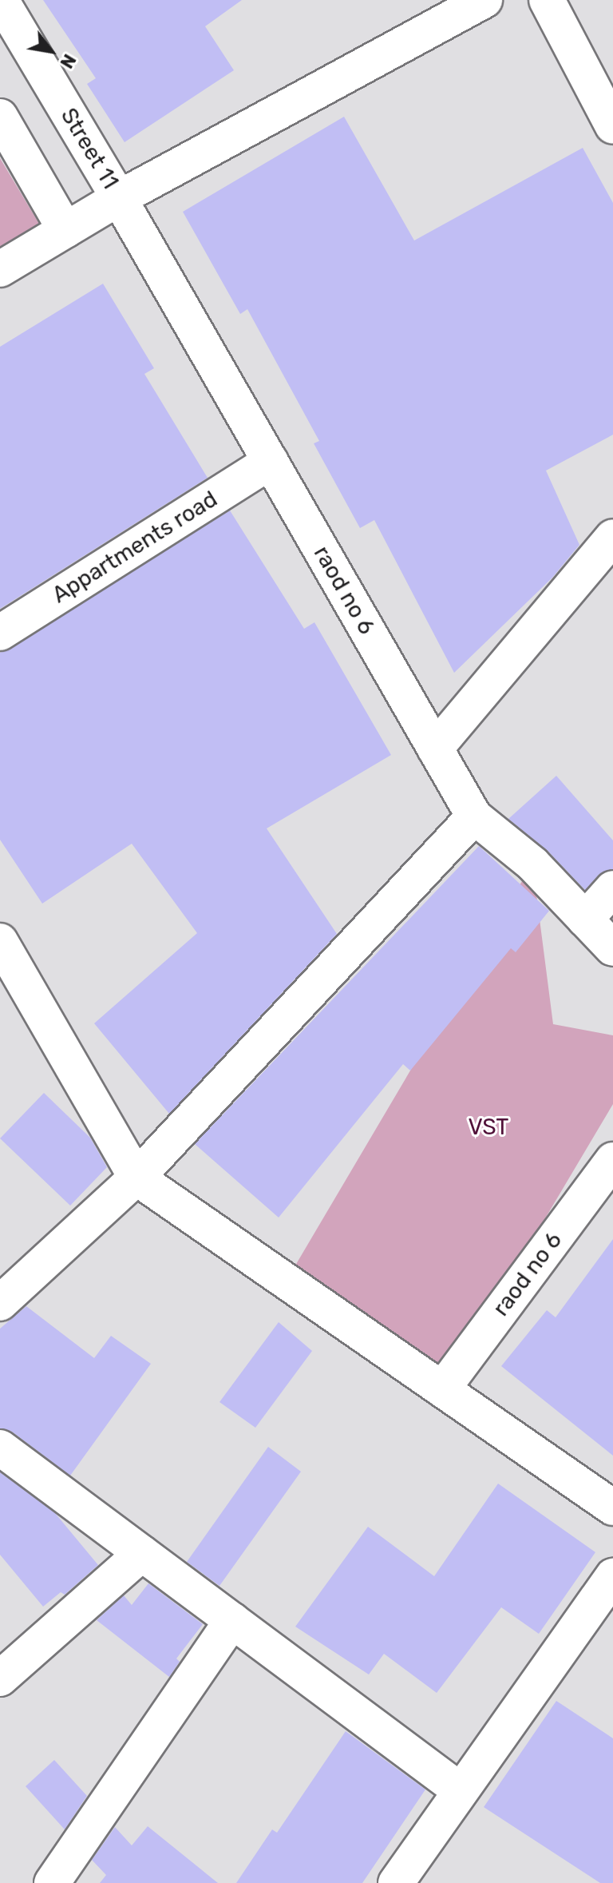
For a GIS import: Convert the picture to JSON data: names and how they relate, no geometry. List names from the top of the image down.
{
  "streets": {
    "street": ["Street 11", "Appartments road", "raod no 6"]
  },
  "crossings": [
    ["Street 11", "raod no 6"],
    ["Appartments road", "raod no 6"]
  ],
  "parks": ["VST"],
  "north": "bottom right"
}
